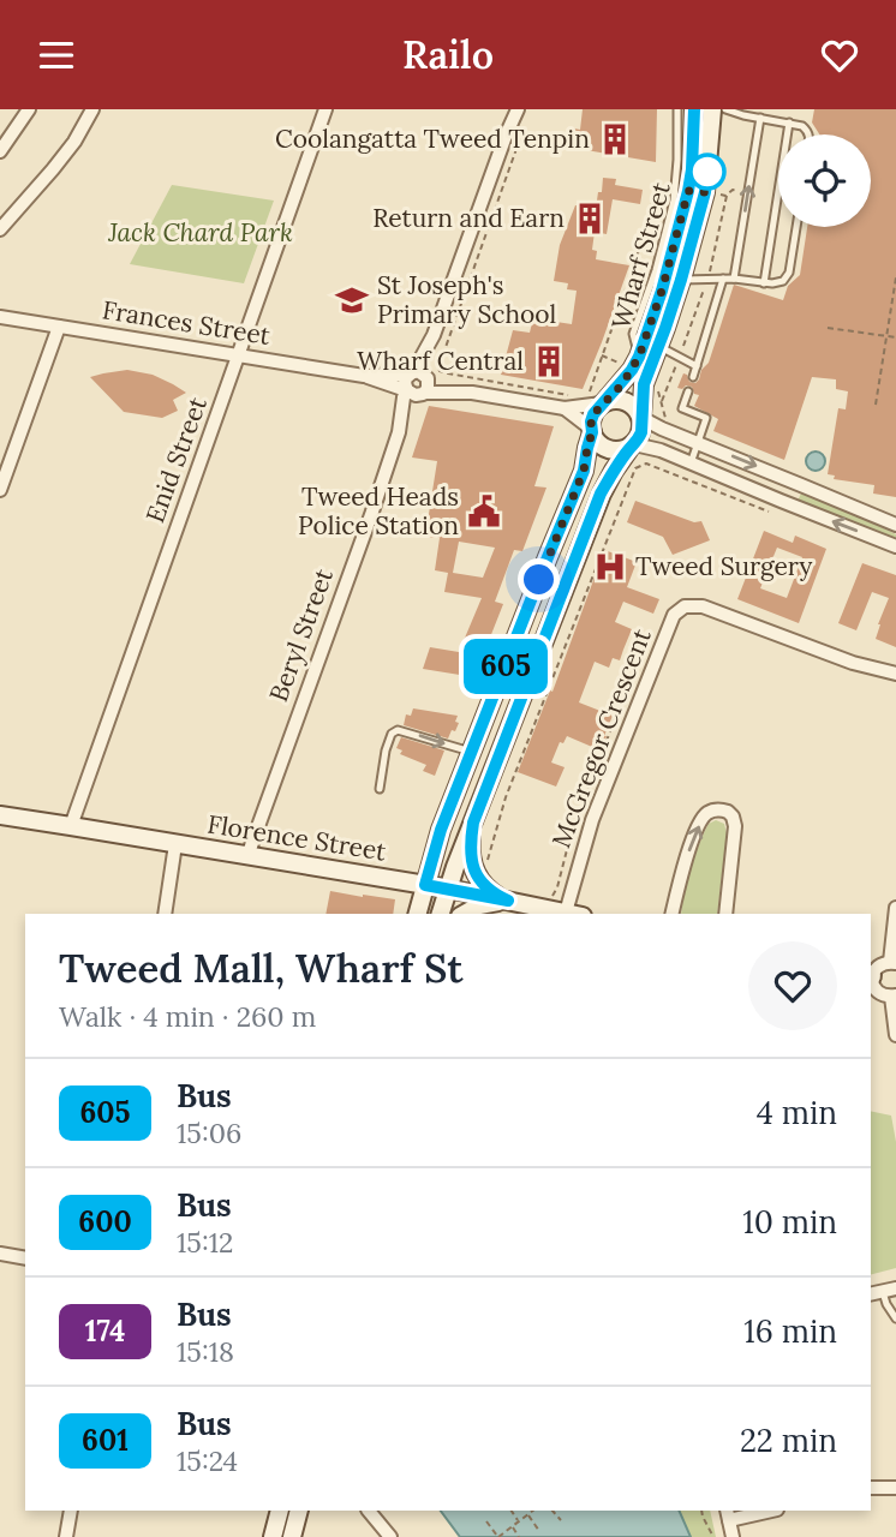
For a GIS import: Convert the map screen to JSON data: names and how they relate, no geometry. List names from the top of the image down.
{
  "streets": {
    "main road": ["Wharf Street", "Florence Street"],
    "street": [
      "Frances Street",
      "Enid Street",
      "Beryl Street",
      "McGregor Crescent"
    ]
  },
  "crossings": [
    ["Frances Street", "Enid Street"],
    ["Frances Street", "Beryl Street"],
    ["Enid Street", "Florence Street"],
    ["Beryl Street", "Florence Street"]
  ],
  "parks": ["Jack Chard Park"],
  "places": {
    "building": ["Coolangatta Tweed Tenpin", "Return and Earn", "Wharf Central"],
    "school or university": ["St Joseph's Primary School"],
    "public building": ["Tweed Heads Police Station"],
    "hospital": ["Tweed Surgery"]
  },
  "lines": ["bus line 605"],
  "page": {
    "header": "Railo",
    "on_map": "605",
    "heading": ["Tweed Mall, Wharf St", "Walk · 4 min · 260 m"],
    "list": [
      {
        "mark": "605",
        "name": "Bus",
        "note": "15:06",
        "value": "4 min"
      },
      {
        "mark": "600",
        "name": "Bus",
        "note": "15:12",
        "value": "10 min"
      },
      {
        "mark": "174",
        "name": "Bus",
        "note": "15:18",
        "value": "16 min"
      },
      {
        "mark": "601",
        "name": "Bus",
        "note": "15:24",
        "value": "22 min"
      }
    ]
  }
}
